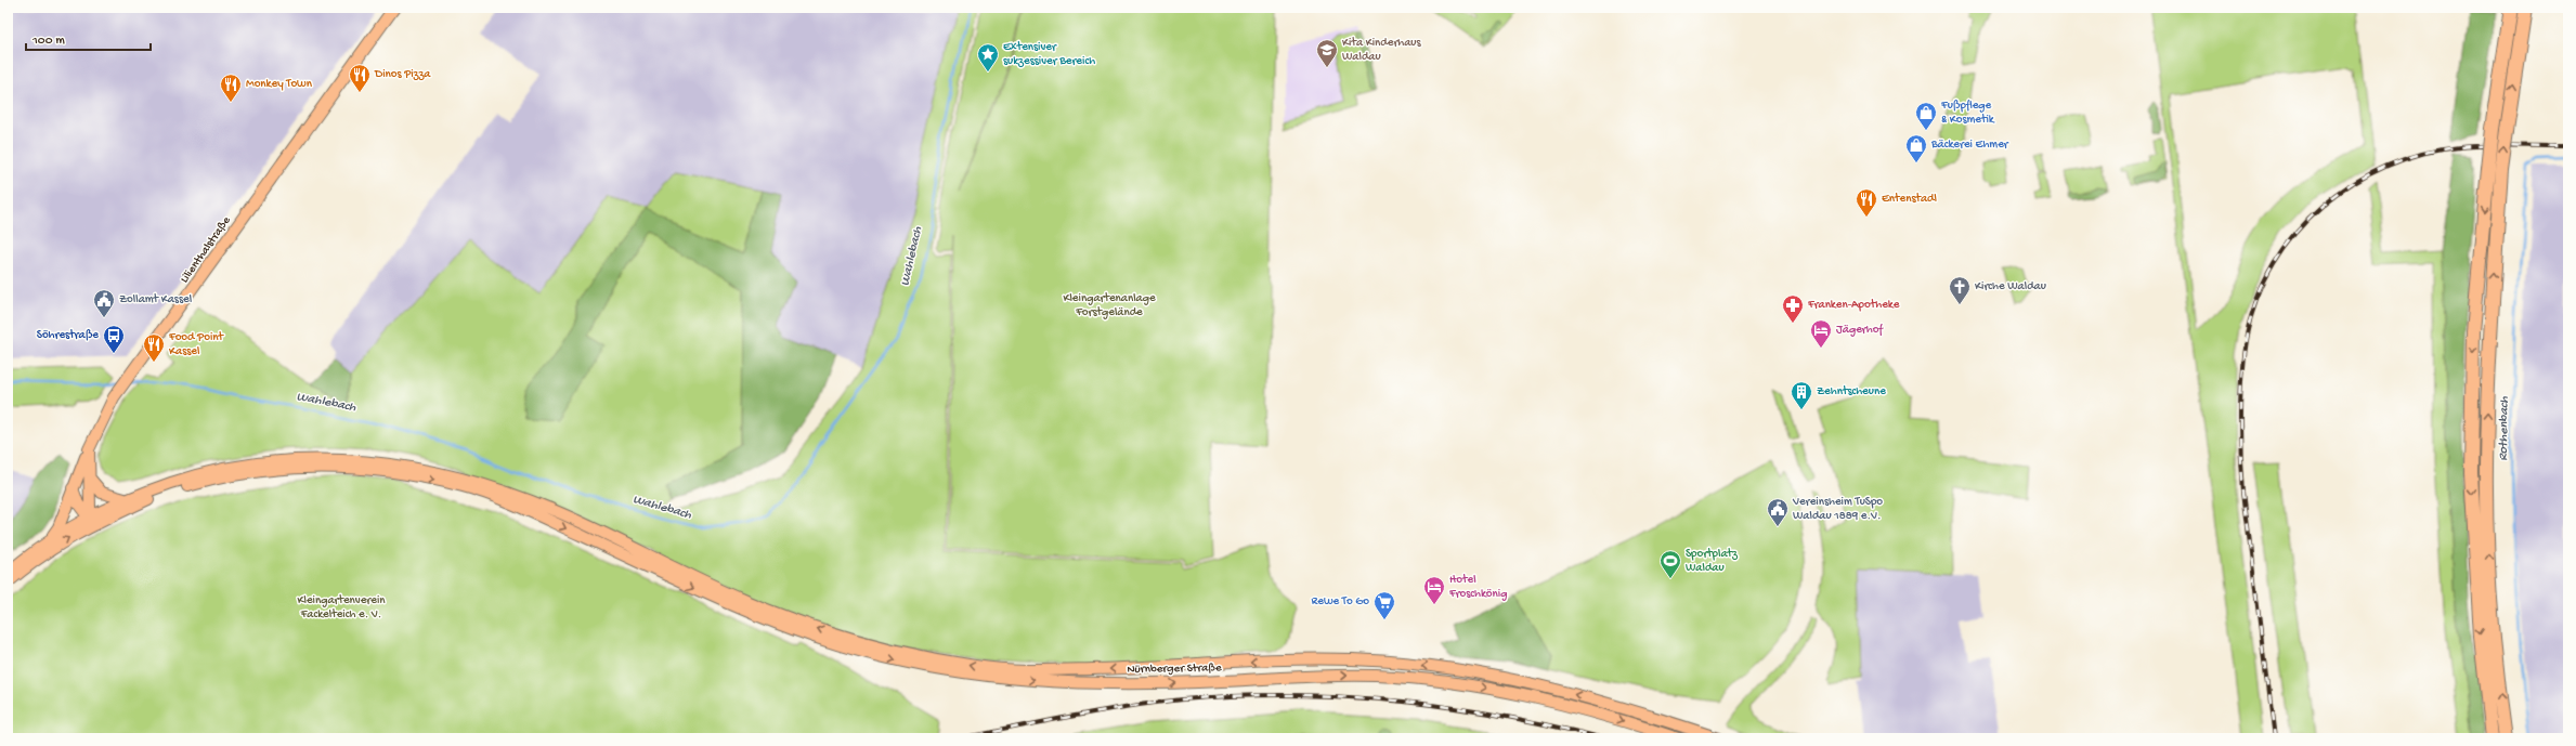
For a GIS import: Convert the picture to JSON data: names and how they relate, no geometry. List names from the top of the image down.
{
  "streets": {
    "main road": ["Lilienthalstraße", "Nürnberger Straße"]
  },
  "water": ["Wahlebach", "Rothenbach"],
  "parks": ["Kleingartenanlage Forstgelände", "Kleingartenverein Fackelteich e. V."],
  "places": {
    "school or university": ["Kita Kinderhaus Waldau"],
    "place": ["Extensiver sukzessiver Bereich"],
    "restaurant": [
      "Dinos Pizza",
      "Monkey Town",
      "Entenstadl",
      "Food Point Kassel"
    ],
    "shop": ["Fußpflege & Kosmetik", "Bäckerei Ehmer"],
    "church": ["Kirche Waldau"],
    "public building": ["Zollamt Kassel", "Vereinsheim TuSpo Waldau 1889 e.V."],
    "pharmacy": ["Franken-Apotheke"],
    "hotel": ["Jägerhof", "Hotel Froschkönig"],
    "bus stop": ["Söhrestraße"],
    "building": ["Zehntscheune"],
    "sports": ["Sportplatz Waldau"],
    "supermarket": ["Rewe To Go"]
  },
  "scale_bar": "100 m"
}
